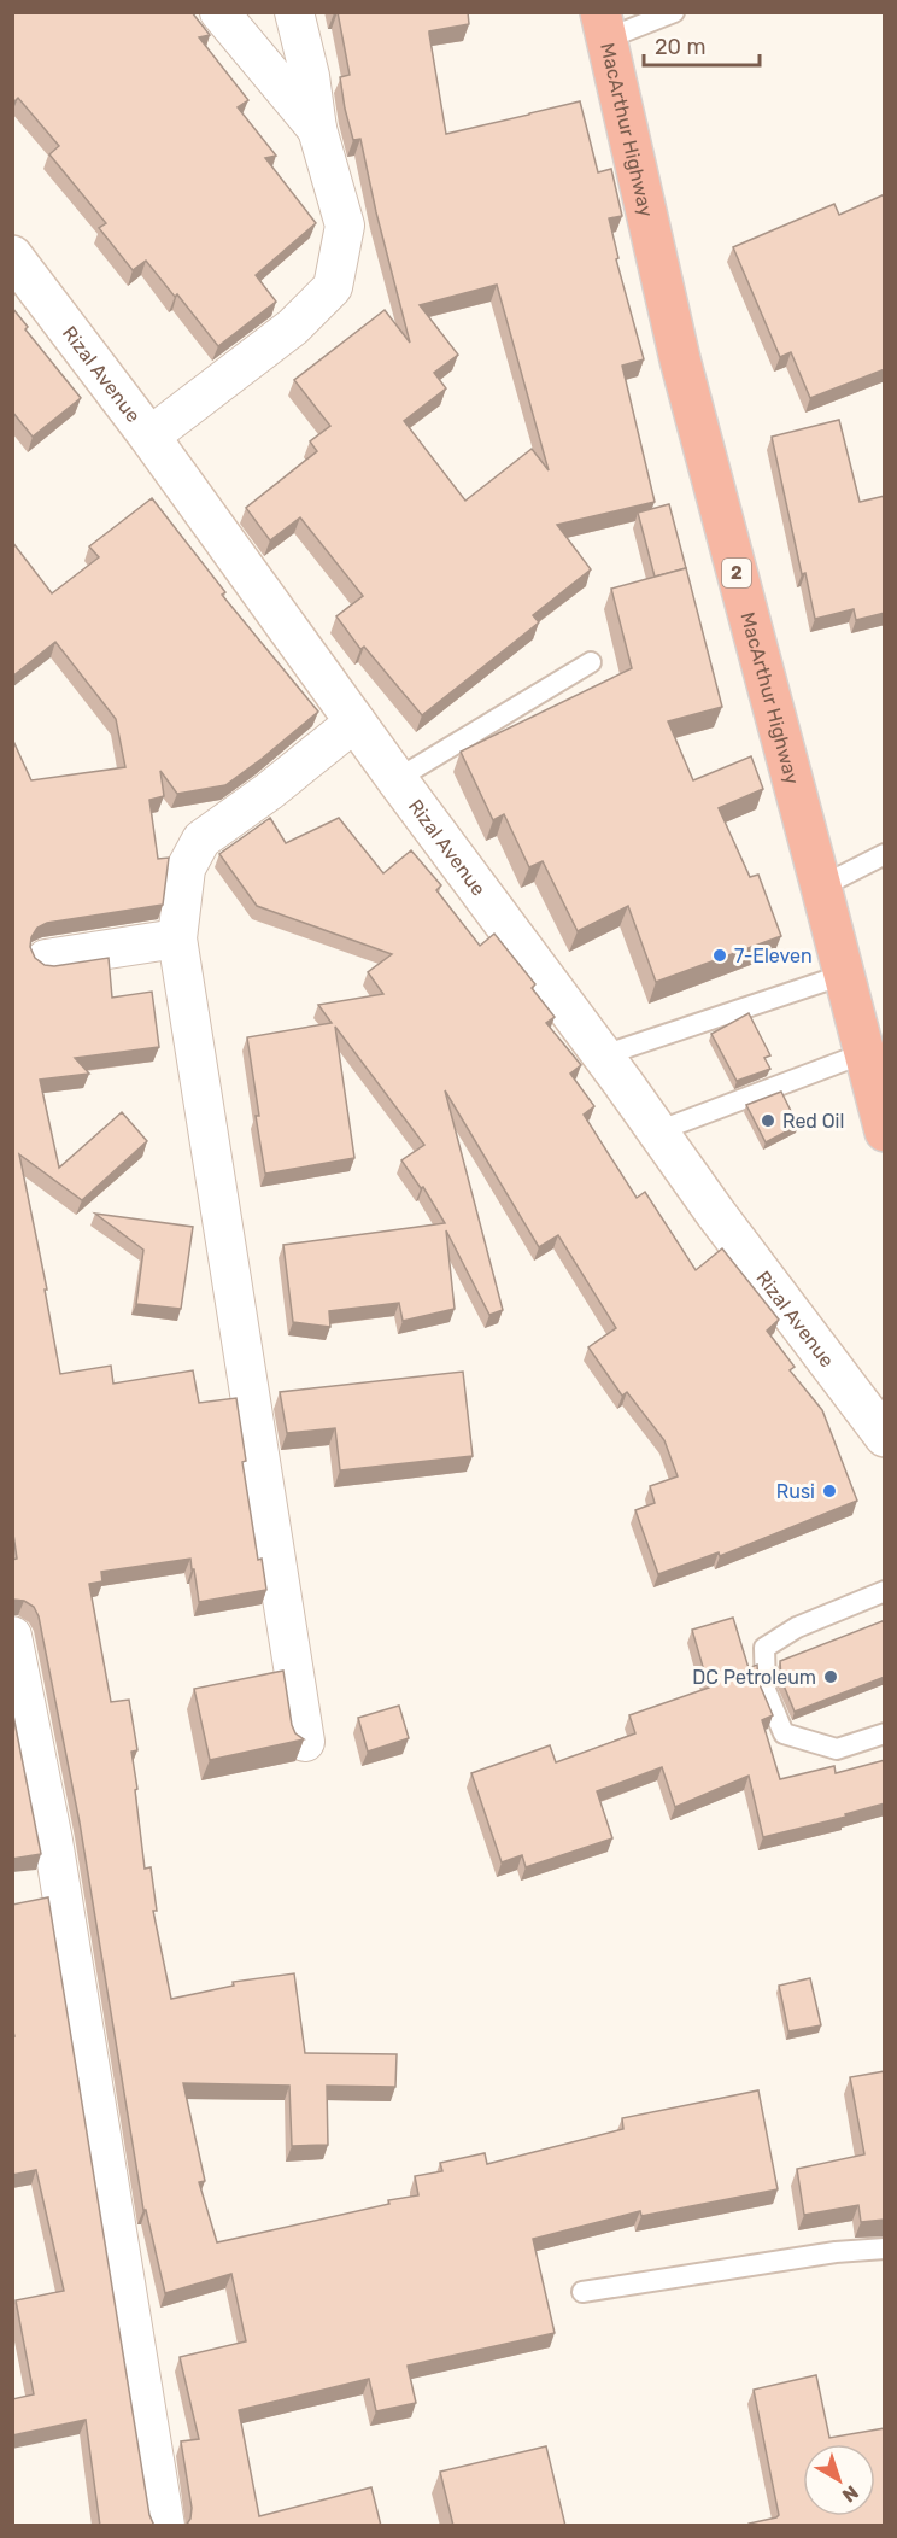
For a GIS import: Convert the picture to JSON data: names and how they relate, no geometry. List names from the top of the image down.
{
  "streets": {
    "highway": ["MacArthur Highway", "2"],
    "street": ["Rizal Avenue"]
  },
  "places": [
    "7-Eleven",
    "Red Oil",
    "Rusi",
    "DC Petroleum"
  ],
  "scale_bar": "20 m",
  "north": "bottom right"
}
